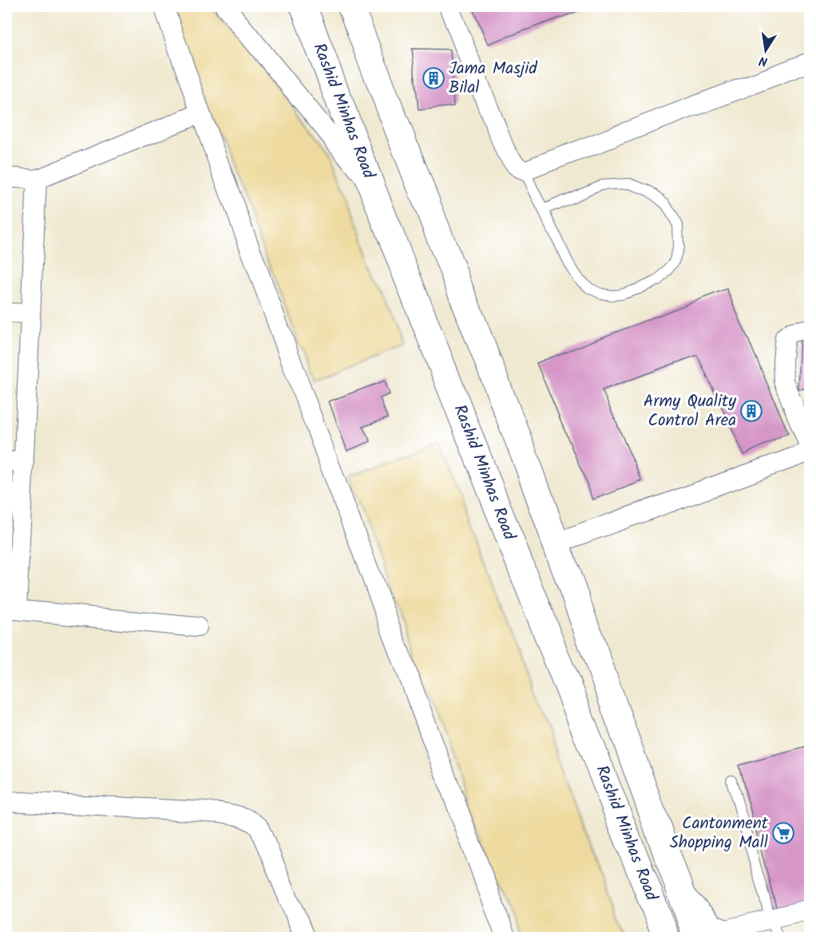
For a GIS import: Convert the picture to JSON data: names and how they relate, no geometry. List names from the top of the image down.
{
  "streets": {
    "main road": ["Rashid Minhas Road"]
  },
  "places": {
    "building": ["Jama Masjid Bilal", "Army Quality Control Area"],
    "supermarket": ["Cantonment Shopping Mall"]
  },
  "north": "bottom"
}
